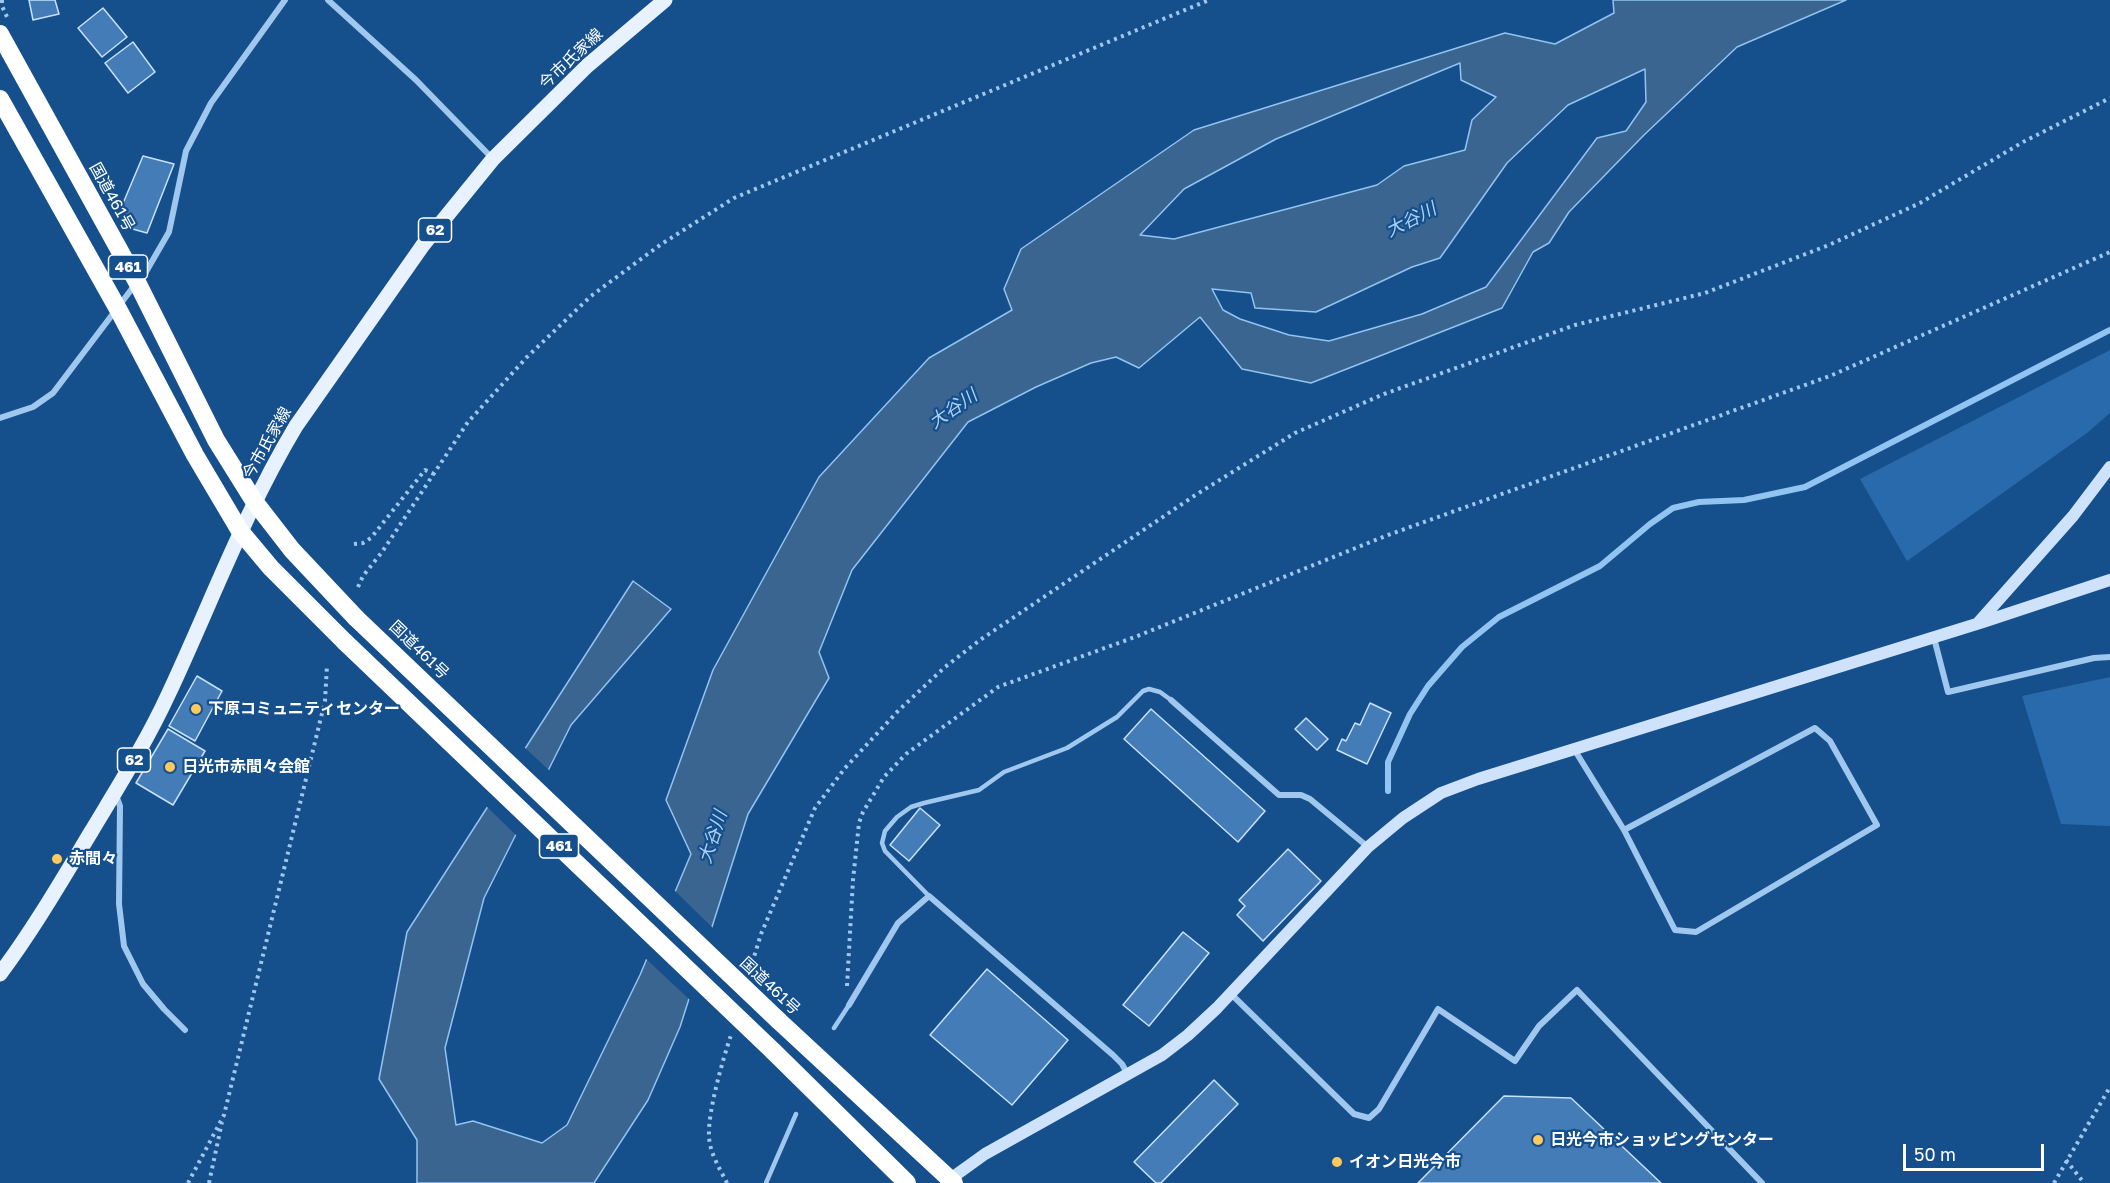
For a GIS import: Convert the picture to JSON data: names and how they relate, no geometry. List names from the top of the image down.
{
  "streets": {
    "highway": ["国道461号", "461"],
    "main road": ["今市氏家線", "62"]
  },
  "crossings": [
    ["今市氏家線", "国道461号"],
    ["今市氏家線", "461"]
  ],
  "water": ["大谷川"],
  "places": [
    "下原コミュニティセンター",
    "日光市赤間々会館",
    "赤間々",
    "日光今市ショッピングセンター",
    "イオン日光今市"
  ],
  "scale_bar": "50 m"
}
